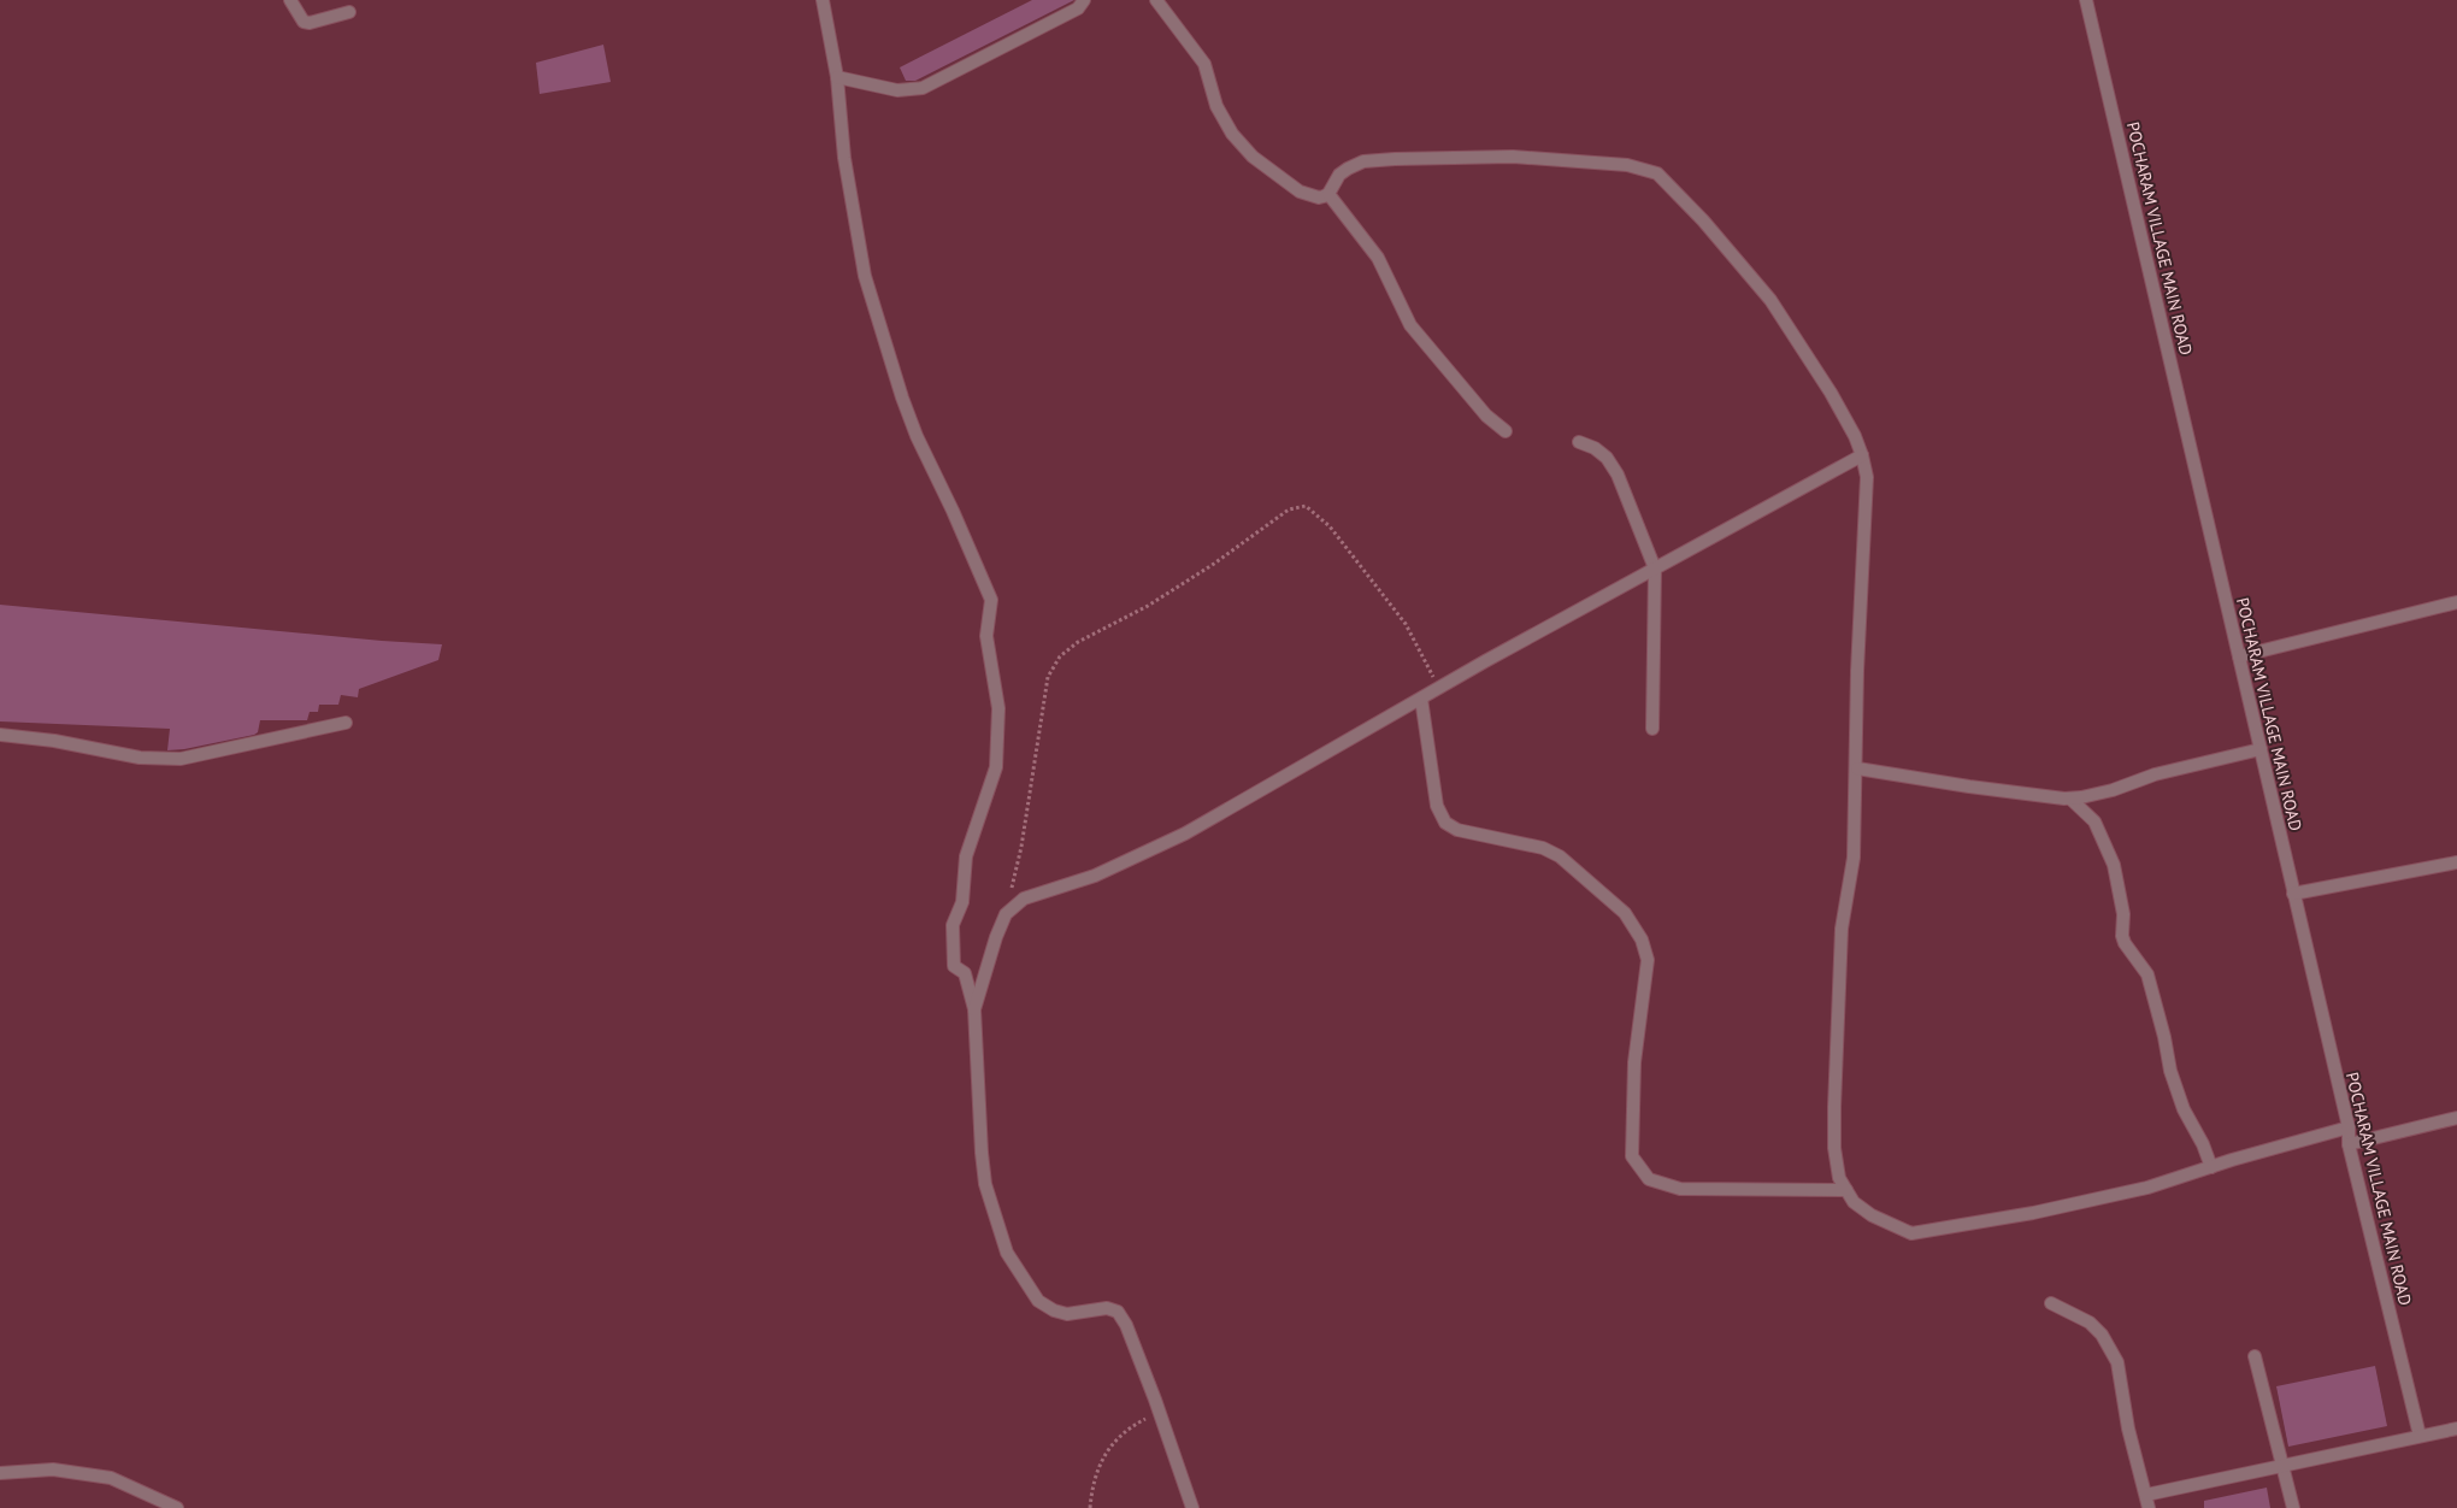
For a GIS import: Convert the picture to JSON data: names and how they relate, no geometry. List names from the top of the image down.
{
  "streets": {
    "street": ["POCHARAM VILLAGE MAIN ROAD"]
  }
}
